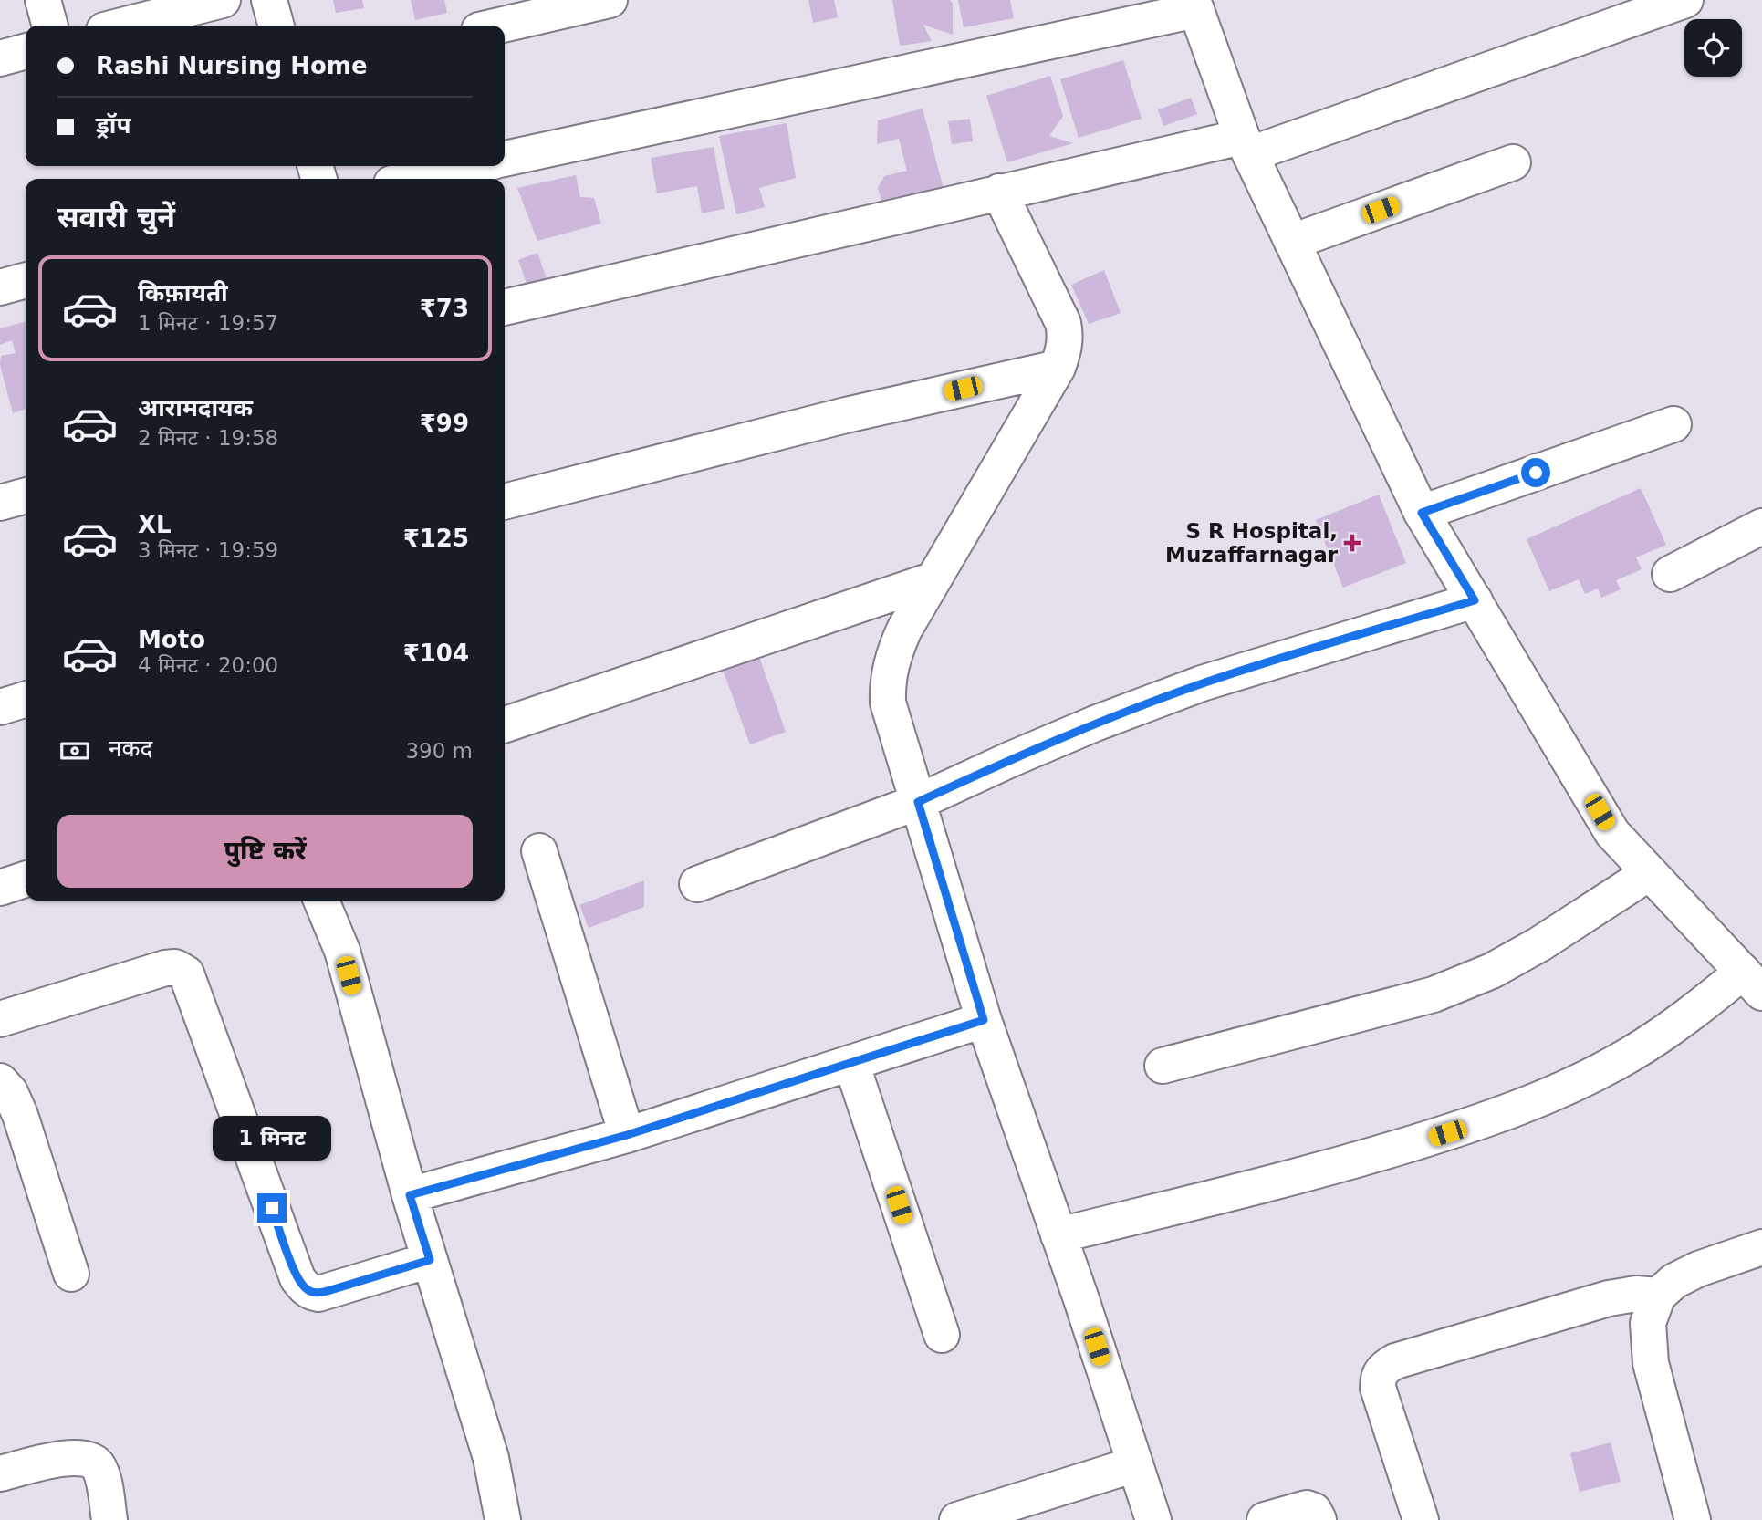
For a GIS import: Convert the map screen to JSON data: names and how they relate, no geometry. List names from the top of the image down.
{
  "places": {
    "health": ["S R Hospital, Muzaffarnagar"]
  },
  "page": {
    "banner": ["Rashi Nursing Home", "ड्रॉप"],
    "heading": "सवारी चुनें",
    "list": [
      {
        "name": "किफ़ायती",
        "note": "1 मिनट · 19:57",
        "value": "₹73"
      },
      {
        "name": "आरामदायक",
        "note": "2 मिनट · 19:58",
        "value": "₹99"
      },
      {
        "name": "XL",
        "note": "3 मिनट · 19:59",
        "value": "₹125"
      },
      {
        "name": "Moto",
        "note": "4 मिनट · 20:00",
        "value": "₹104"
      }
    ],
    "pay": ["नकद", "390 m"],
    "buttons": "पुष्टि करें",
    "bubble": "1 मिनट"
  }
}
